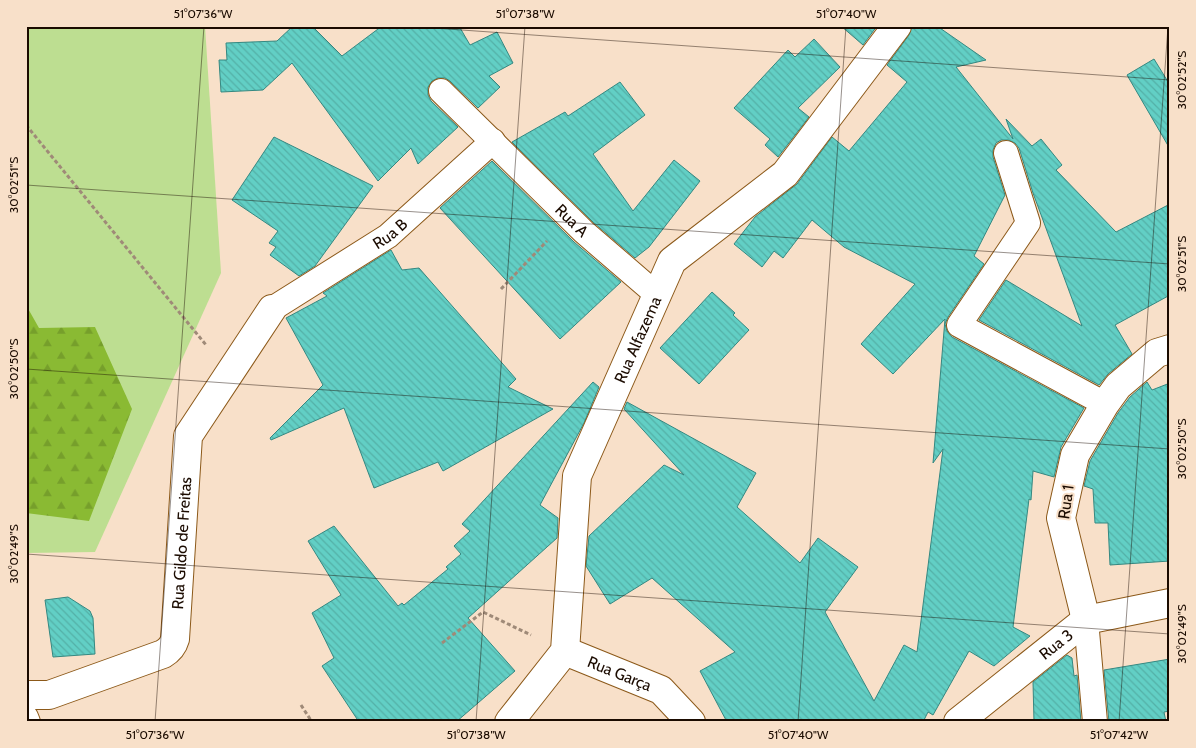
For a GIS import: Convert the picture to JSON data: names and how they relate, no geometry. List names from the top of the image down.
{
  "streets": {
    "street": [
      "Rua Alfazema",
      "Rua 1",
      "Rua Gildo de Freitas",
      "Rua 3",
      "Rua Garça"
    ],
    "lane": ["Rua A", "Rua B"]
  },
  "crossings": [
    ["Rua A", "Rua B"],
    ["Rua A", "Rua Alfazema"],
    ["Rua B", "Rua Gildo de Freitas"],
    ["Rua Alfazema", "Rua Garça"],
    ["Rua 1", "Rua 3"]
  ],
  "coordinates": [
    "51°07'36\"W",
    "51°07'38\"W",
    "51°07'40\"W",
    "30°02'52\"S",
    "30°02'51\"S",
    "30°02'50\"S",
    "30°02'49\"S",
    "51°07'42\"W"
  ]
}
